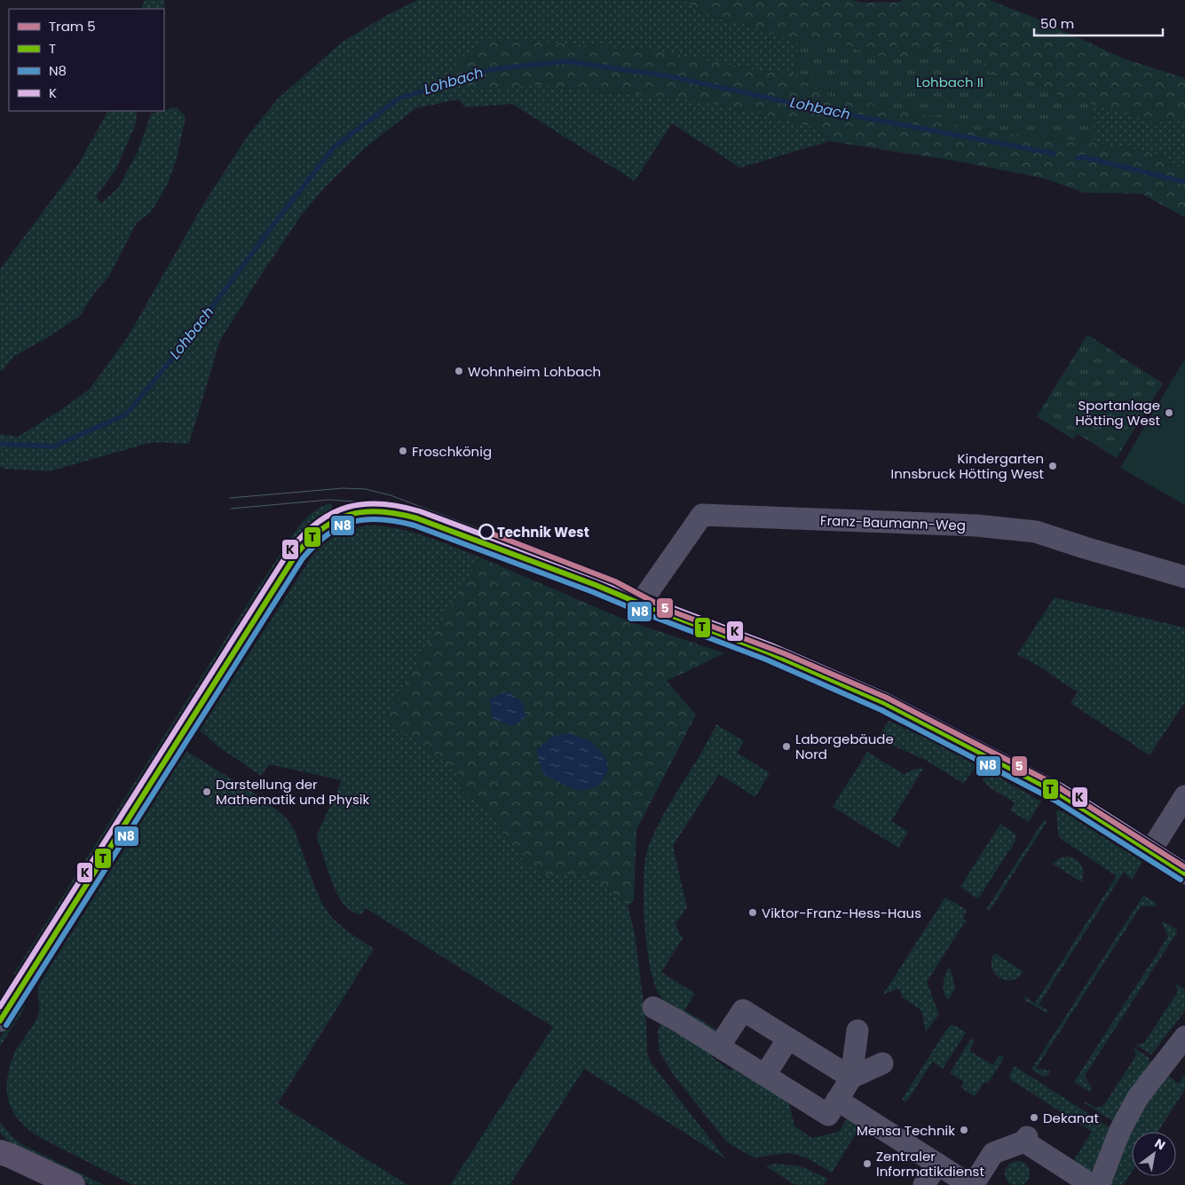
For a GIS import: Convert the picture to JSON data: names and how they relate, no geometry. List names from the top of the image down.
{
  "streets": {
    "street": ["Franz-Baumann-Weg"]
  },
  "water": ["Lohbach"],
  "parks": ["Lohbach II"],
  "places": [
    "Wohnheim Lohbach",
    "Sportanlage Hötting West",
    "Froschkönig",
    "Kindergarten Innsbruck Hötting West",
    "Technik West",
    "Laborgebäude Nord",
    "Darstellung der Mathematik und Physik",
    "Viktor-Franz-Hess-Haus",
    "Dekanat",
    "Mensa Technik",
    "Zentraler Informatikdienst"
  ],
  "lines": [
    "transit line K",
    "transit line T",
    "transit line N8",
    "tram line 5"
  ],
  "legend": [
    "Tram 5",
    "T",
    "N8",
    "K"
  ],
  "scale_bar": "50 m",
  "north": "top right"
}
